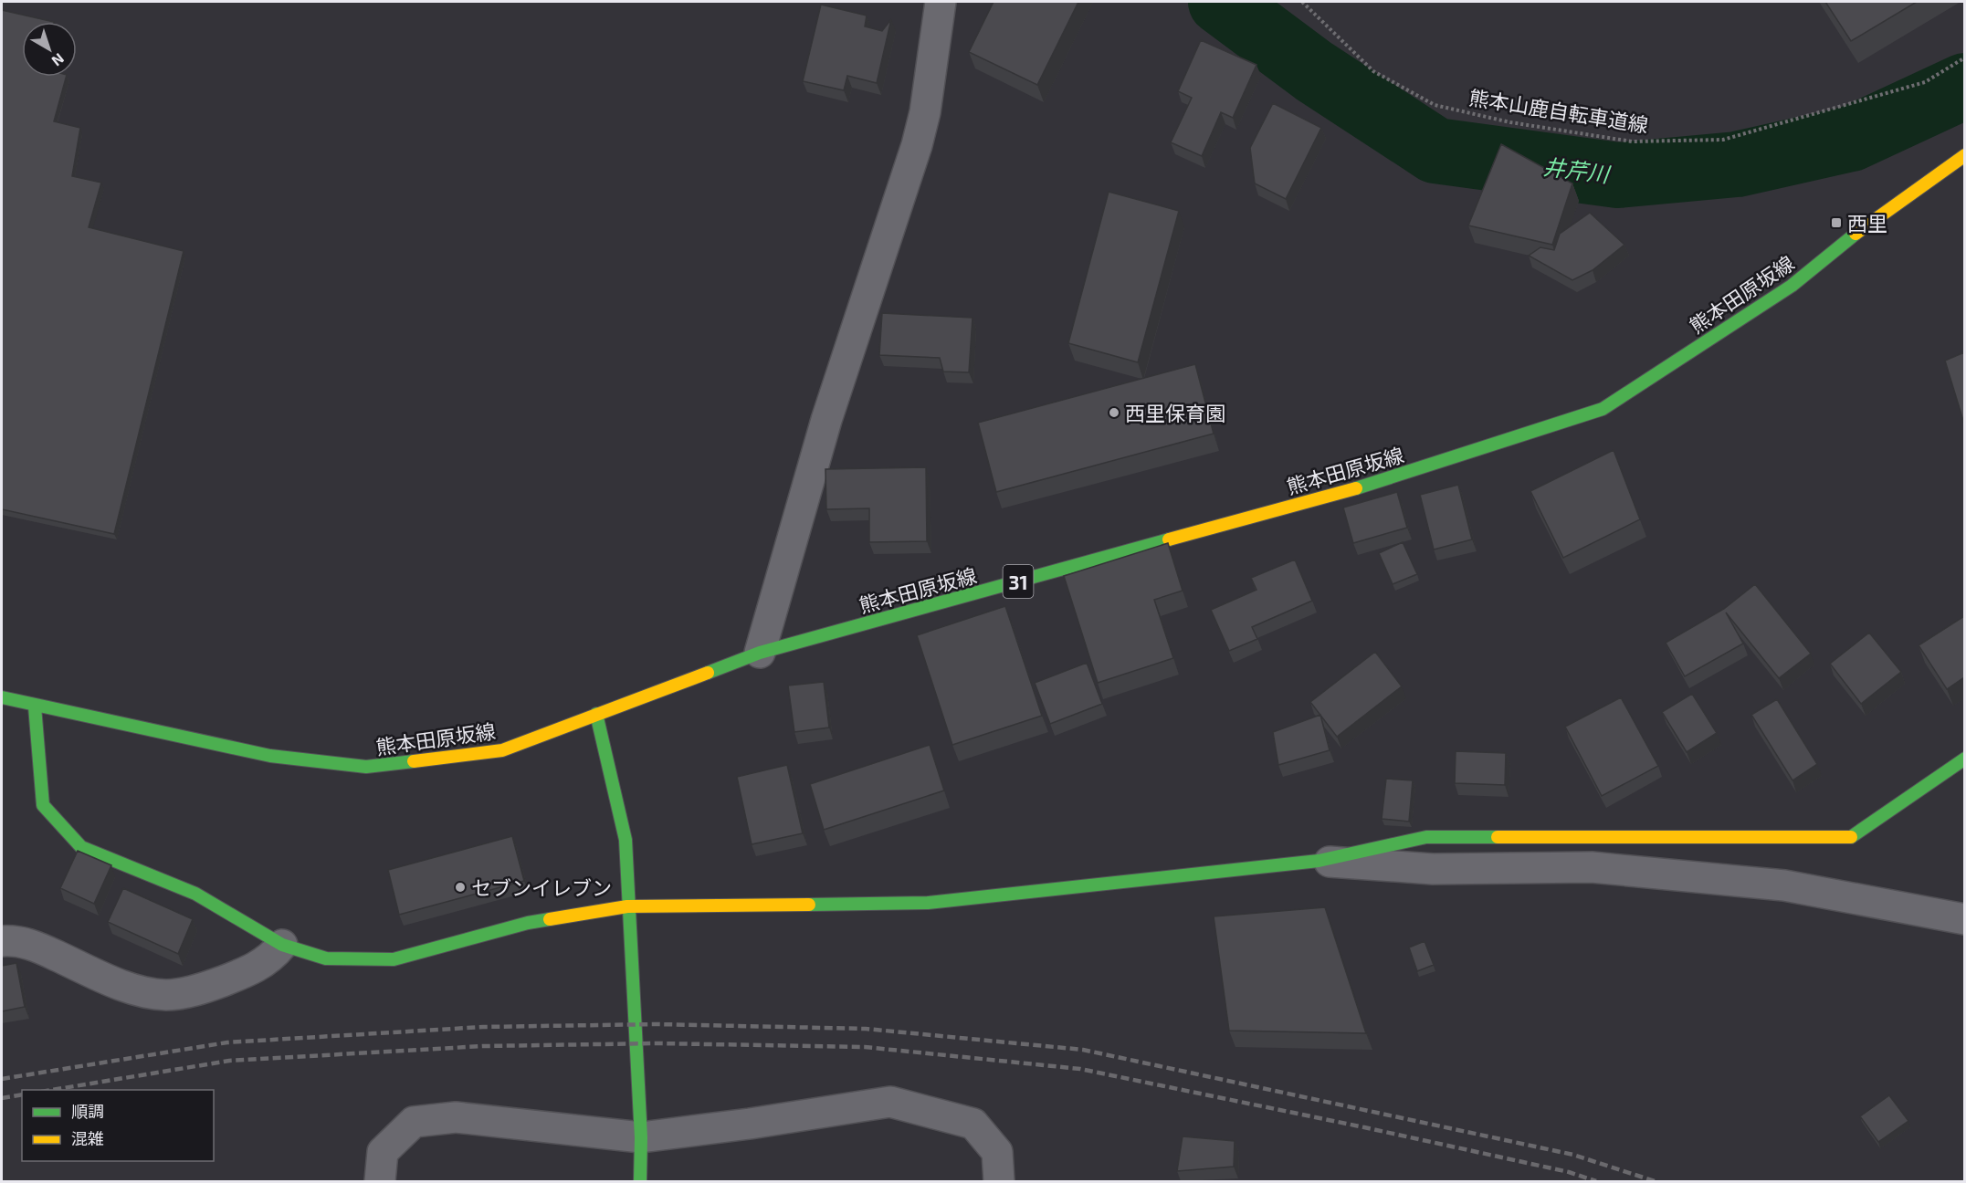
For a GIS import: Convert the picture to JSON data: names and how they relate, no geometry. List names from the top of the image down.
{
  "streets": {
    "street": ["熊本田原坂線", "31"],
    "path": ["熊本山鹿自転車道線"]
  },
  "water": ["井芹川"],
  "places": {
    "transit": ["西里"],
    "other": ["西里保育園", "セブンイレブン"]
  },
  "legend": ["順調", "混雑"],
  "north": "bottom right"
}
